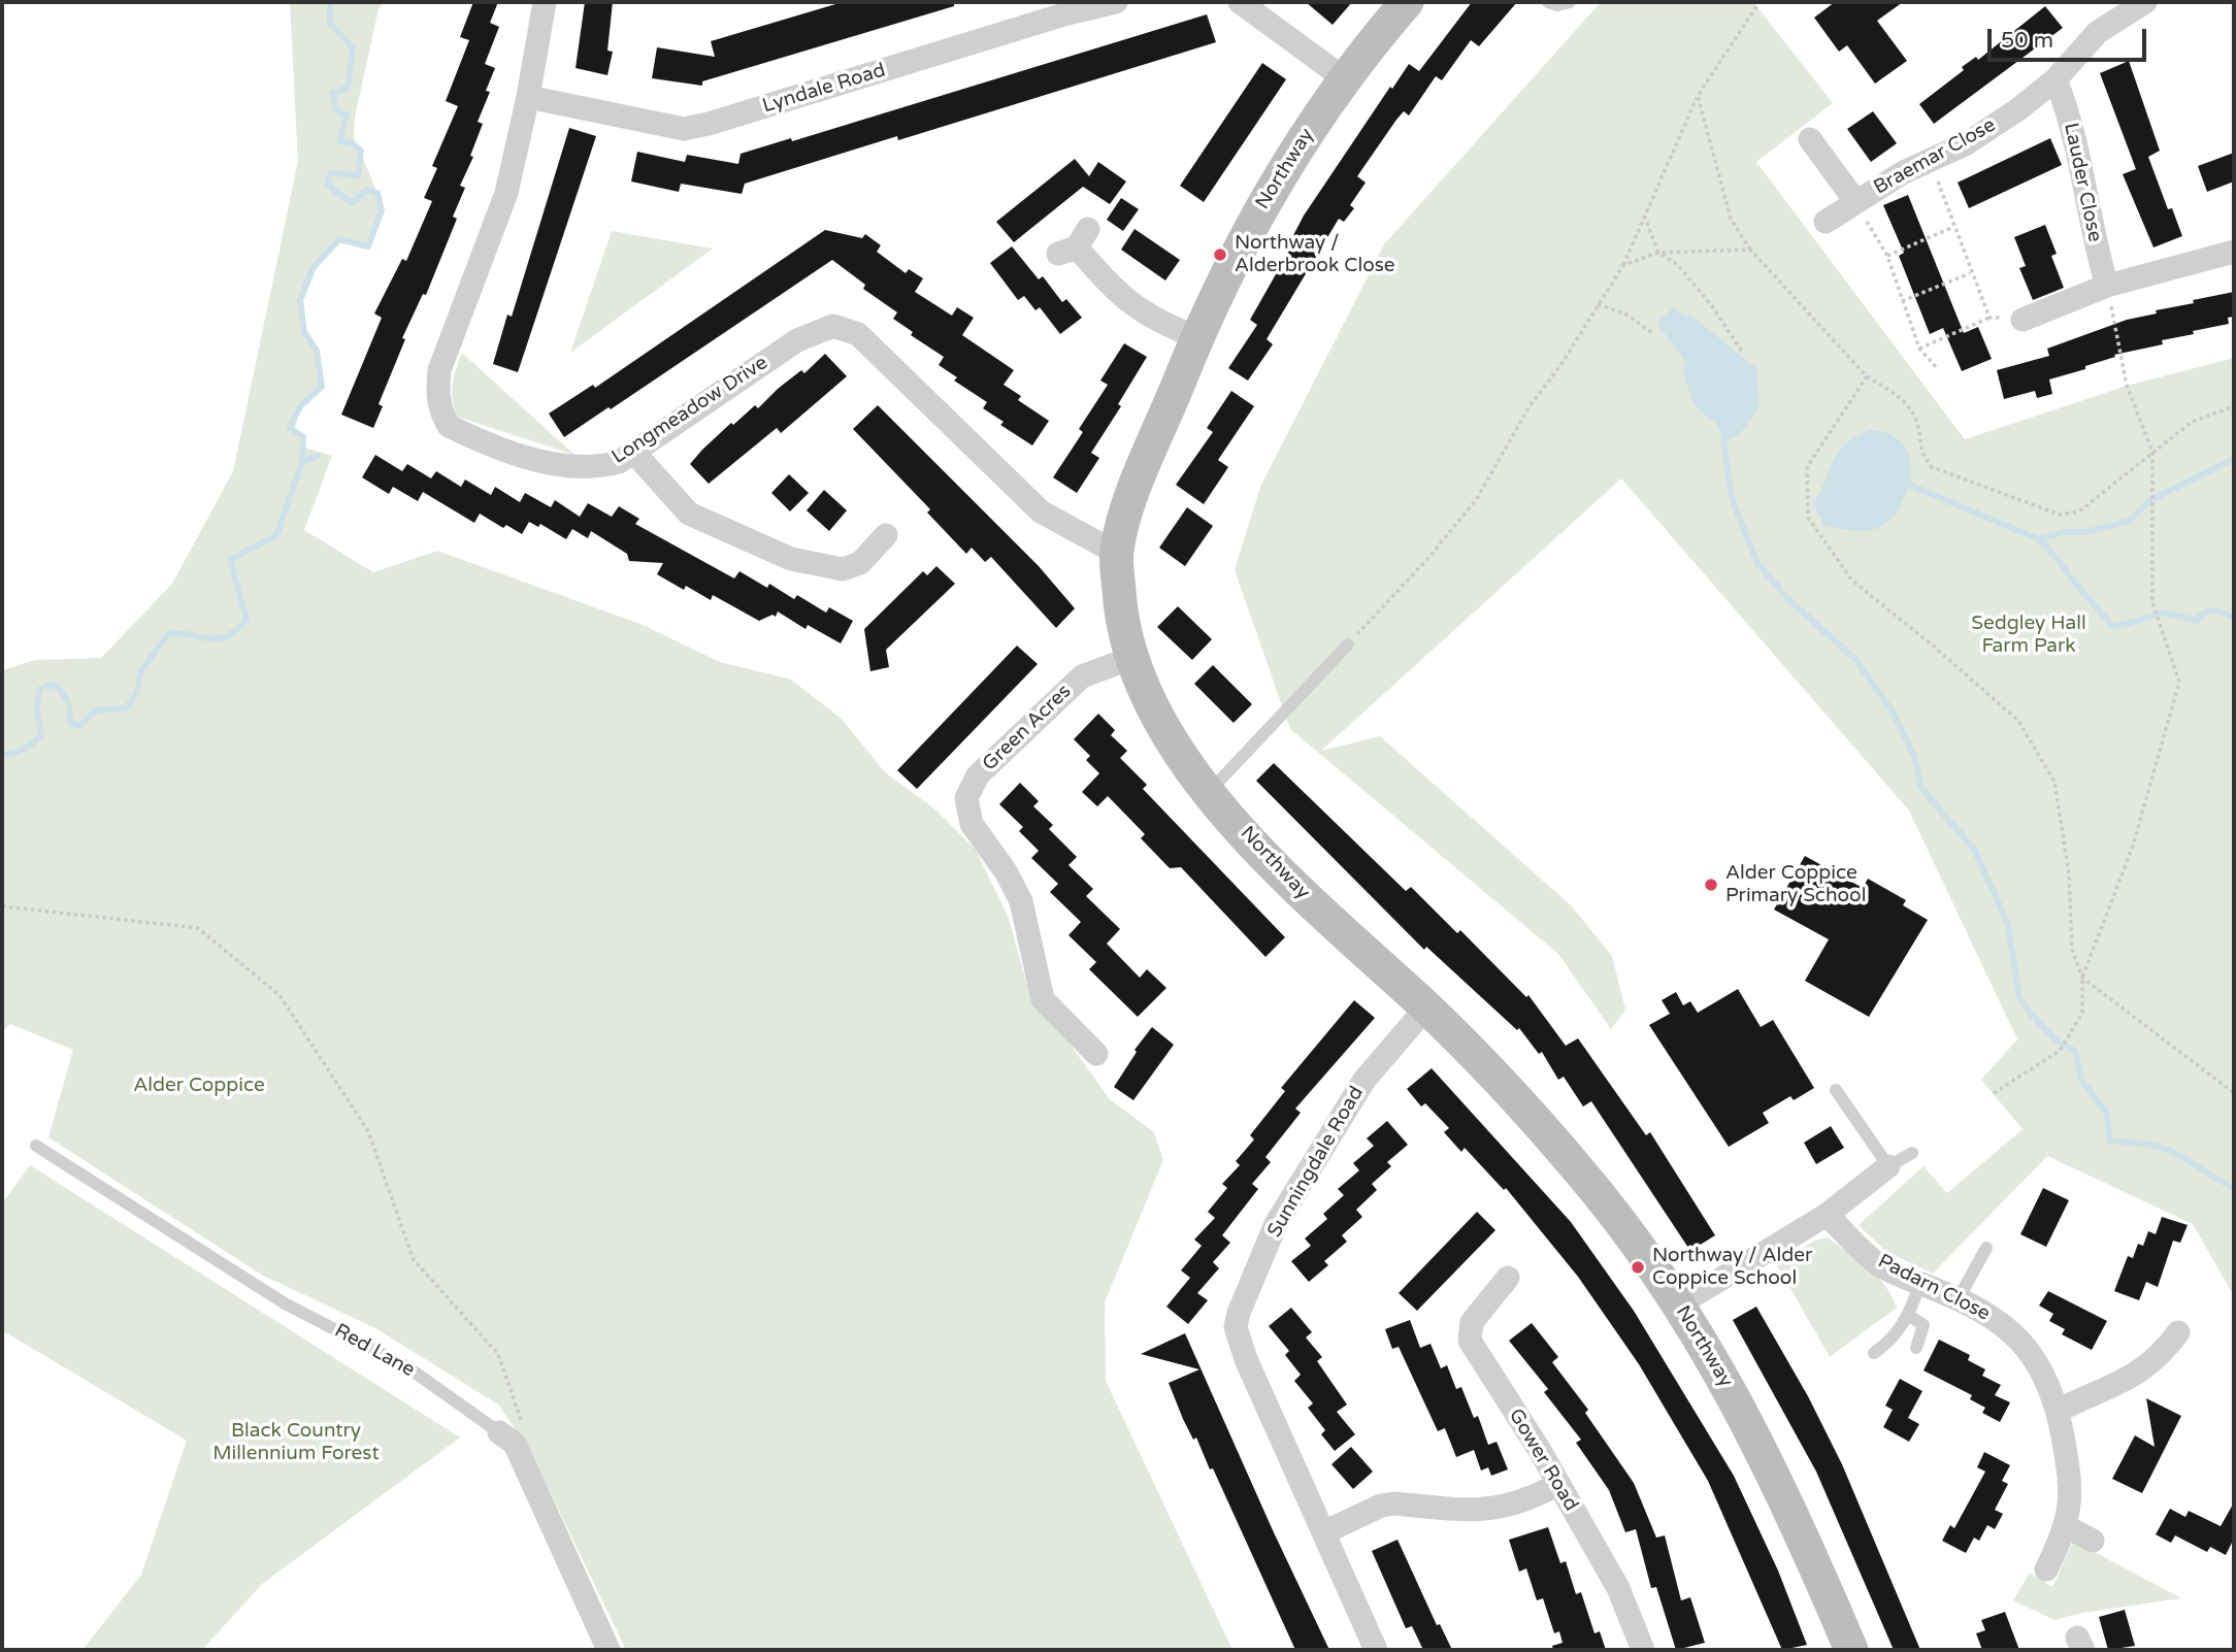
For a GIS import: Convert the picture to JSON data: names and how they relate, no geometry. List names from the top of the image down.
{
  "streets": {
    "street": [
      "Lyndale Road",
      "Braemar Close",
      "Northway",
      "Lauder Close",
      "Longmeadow Drive",
      "Green Acres",
      "Sunningdale Road",
      "Padarn Close",
      "Gower Road"
    ],
    "lane": ["Red Lane"]
  },
  "crossings": [
    ["Lyndale Road", "Longmeadow Drive"],
    ["Braemar Close", "Lauder Close"],
    ["Northway", "Longmeadow Drive"],
    ["Northway", "Green Acres"],
    ["Northway", "Sunningdale Road"]
  ],
  "parks": ["Sedgley Hall Farm Park", "Alder Coppice", "Black Country Millennium Forest"],
  "places": ["Northway / Alderbrook Close", "Alder Coppice Primary School", "Northway / Alder Coppice School"],
  "scale_bar": "50 m"
}
